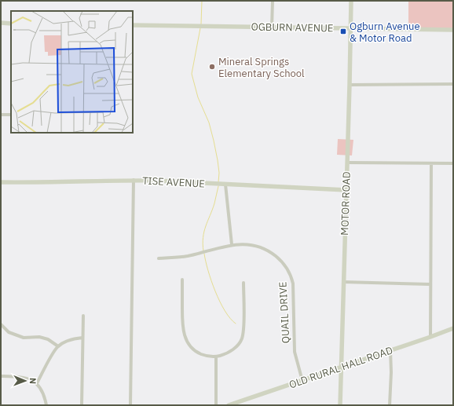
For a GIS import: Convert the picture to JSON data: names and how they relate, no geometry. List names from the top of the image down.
{
  "streets": {
    "street": [
      "OGBURN AVENUE",
      "TISE AVENUE",
      "MOTOR ROAD",
      "QUAIL DRIVE",
      "OLD RURAL HALL ROAD"
    ]
  },
  "crossings": [
    ["OGBURN AVENUE", "MOTOR ROAD"],
    ["TISE AVENUE", "MOTOR ROAD"],
    ["MOTOR ROAD", "OLD RURAL HALL ROAD"],
    ["QUAIL DRIVE", "OLD RURAL HALL ROAD"]
  ],
  "places": {
    "transit": ["Ogburn Avenue & Motor Road"],
    "other": ["Mineral Springs Elementary School"]
  },
  "north": "right"
}
